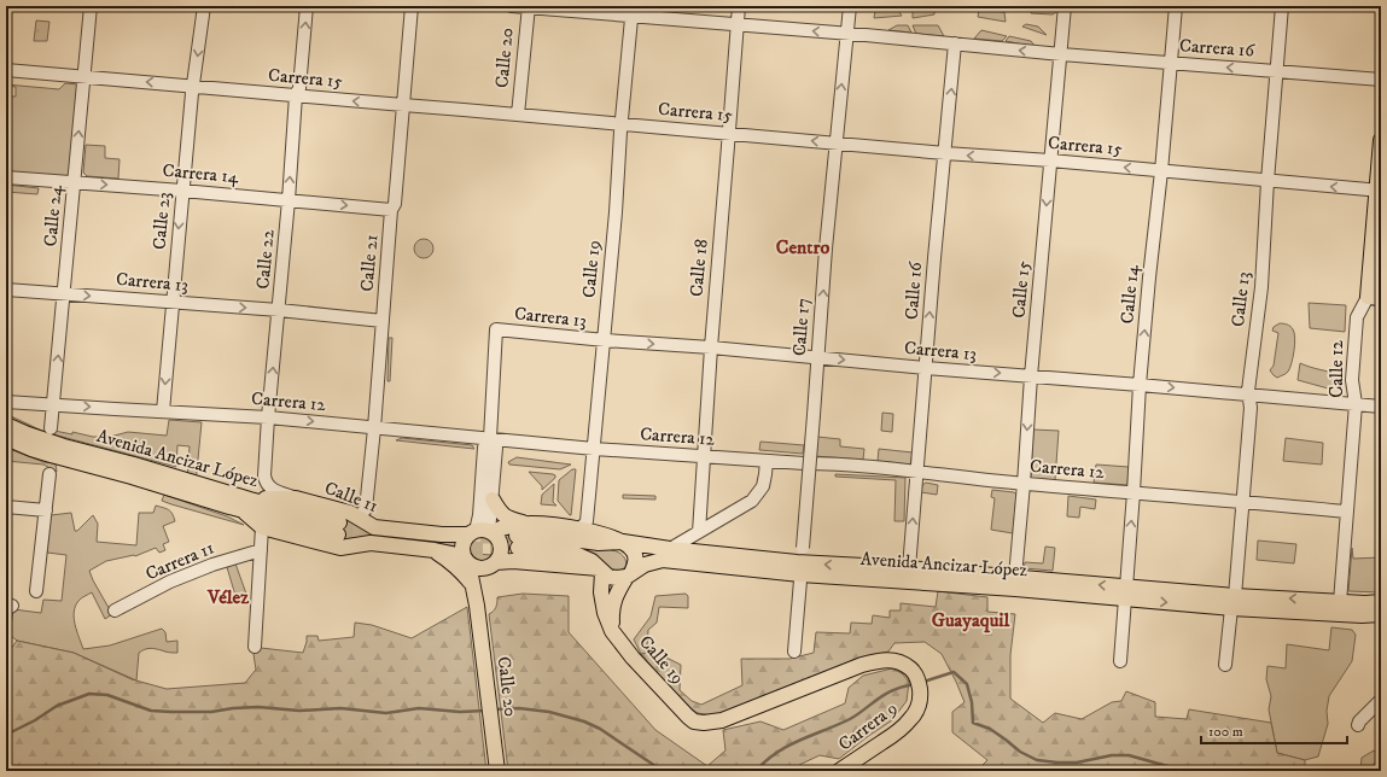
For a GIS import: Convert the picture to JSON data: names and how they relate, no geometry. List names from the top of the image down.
{
  "streets": {
    "main road": [
      "Calle 20",
      "Calle 19",
      "Calle 12",
      "Avenida Ancizar López",
      "Calle 11",
      "Carrera 9"
    ],
    "street": [
      "Carrera 16",
      "Carrera 15",
      "Carrera 14",
      "Calle 24",
      "Calle 23",
      "Calle 22",
      "Calle 21",
      "Calle 18",
      "Carrera 13",
      "Calle 15",
      "Calle 16",
      "Calle 14",
      "Calle 13",
      "Calle 17",
      "Carrera 12",
      "Carrera 11"
    ]
  },
  "crossings": [
    ["Carrera 16", "Calle 20"],
    ["Carrera 16", "Calle 18"],
    ["Carrera 16", "Calle 19"],
    ["Carrera 16", "Calle 15"],
    ["Carrera 16", "Calle 16"],
    ["Carrera 16", "Calle 14"],
    ["Carrera 16", "Calle 13"],
    ["Carrera 16", "Calle 17"],
    ["Calle 20", "Carrera 15"],
    ["Calle 20", "Calle 11"],
    ["Carrera 15", "Calle 24"],
    ["Carrera 15", "Calle 23"],
    ["Carrera 15", "Calle 22"],
    ["Carrera 15", "Calle 21"],
    ["Carrera 15", "Calle 18"],
    ["Carrera 15", "Calle 19"],
    ["Carrera 15", "Calle 15"],
    ["Carrera 15", "Calle 16"],
    ["Carrera 15", "Calle 14"],
    ["Carrera 15", "Calle 13"],
    ["Carrera 15", "Calle 17"],
    ["Carrera 15", "Calle 12"],
    ["Carrera 14", "Calle 24"],
    ["Carrera 14", "Calle 23"],
    ["Carrera 14", "Calle 22"],
    ["Carrera 14", "Calle 21"],
    ["Calle 24", "Carrera 13"],
    ["Calle 24", "Carrera 12"],
    ["Calle 23", "Carrera 13"],
    ["Calle 23", "Carrera 12"],
    ["Calle 22", "Carrera 13"],
    ["Calle 22", "Carrera 12"],
    ["Calle 22", "Calle 11"],
    ["Calle 21", "Carrera 13"],
    ["Calle 21", "Carrera 12"],
    ["Calle 21", "Calle 11"],
    ["Calle 18", "Carrera 13"],
    ["Calle 18", "Carrera 12"],
    ["Calle 19", "Carrera 13"],
    ["Calle 19", "Carrera 12"],
    ["Calle 19", "Avenida Ancizar López"],
    ["Calle 19", "Carrera 9"],
    ["Carrera 13", "Calle 15"],
    ["Carrera 13", "Calle 16"],
    ["Carrera 13", "Calle 14"],
    ["Carrera 13", "Calle 13"],
    ["Carrera 13", "Calle 17"],
    ["Carrera 13", "Calle 12"],
    ["Carrera 13", "Carrera 12"],
    ["Calle 15", "Carrera 12"],
    ["Calle 15", "Avenida Ancizar López"],
    ["Calle 16", "Carrera 12"],
    ["Calle 16", "Avenida Ancizar López"],
    ["Calle 14", "Carrera 12"],
    ["Calle 14", "Avenida Ancizar López"],
    ["Calle 13", "Carrera 12"],
    ["Calle 13", "Avenida Ancizar López"],
    ["Calle 17", "Avenida Ancizar López"],
    ["Calle 12", "Carrera 12"],
    ["Calle 12", "Avenida Ancizar López"],
    ["Avenida Ancizar López", "Calle 11"]
  ],
  "one_way": [
    "Carrera 16",
    "Carrera 15",
    "Carrera 14",
    "Calle 24",
    "Calle 23",
    "Calle 22",
    "Carrera 13",
    "Calle 15",
    "Calle 16",
    "Calle 14",
    "Calle 17"
  ],
  "districts": ["Centro", "Vélez", "Guayaquil"],
  "scale_bar": "100 m"
}
